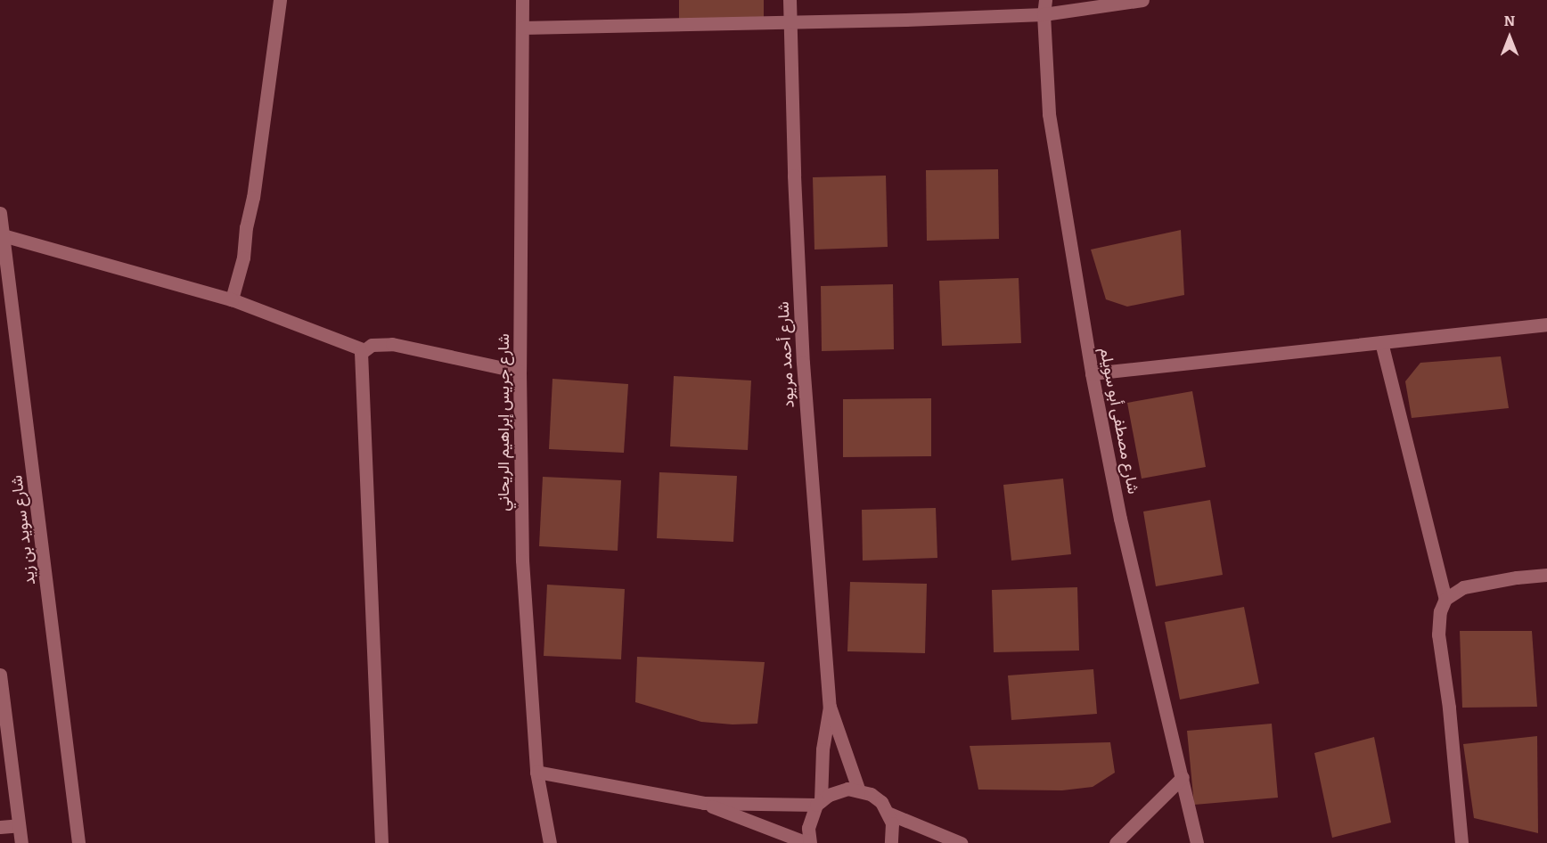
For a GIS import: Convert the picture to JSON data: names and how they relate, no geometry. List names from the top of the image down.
{
  "streets": {
    "street": [
      "شارع أحمد مريود",
      "شارع مصطفى أبو سويلم",
      "شارع جريس إبراهيم الريحاني",
      "شارع سويد بن زيد"
    ]
  },
  "north": "top"
}
